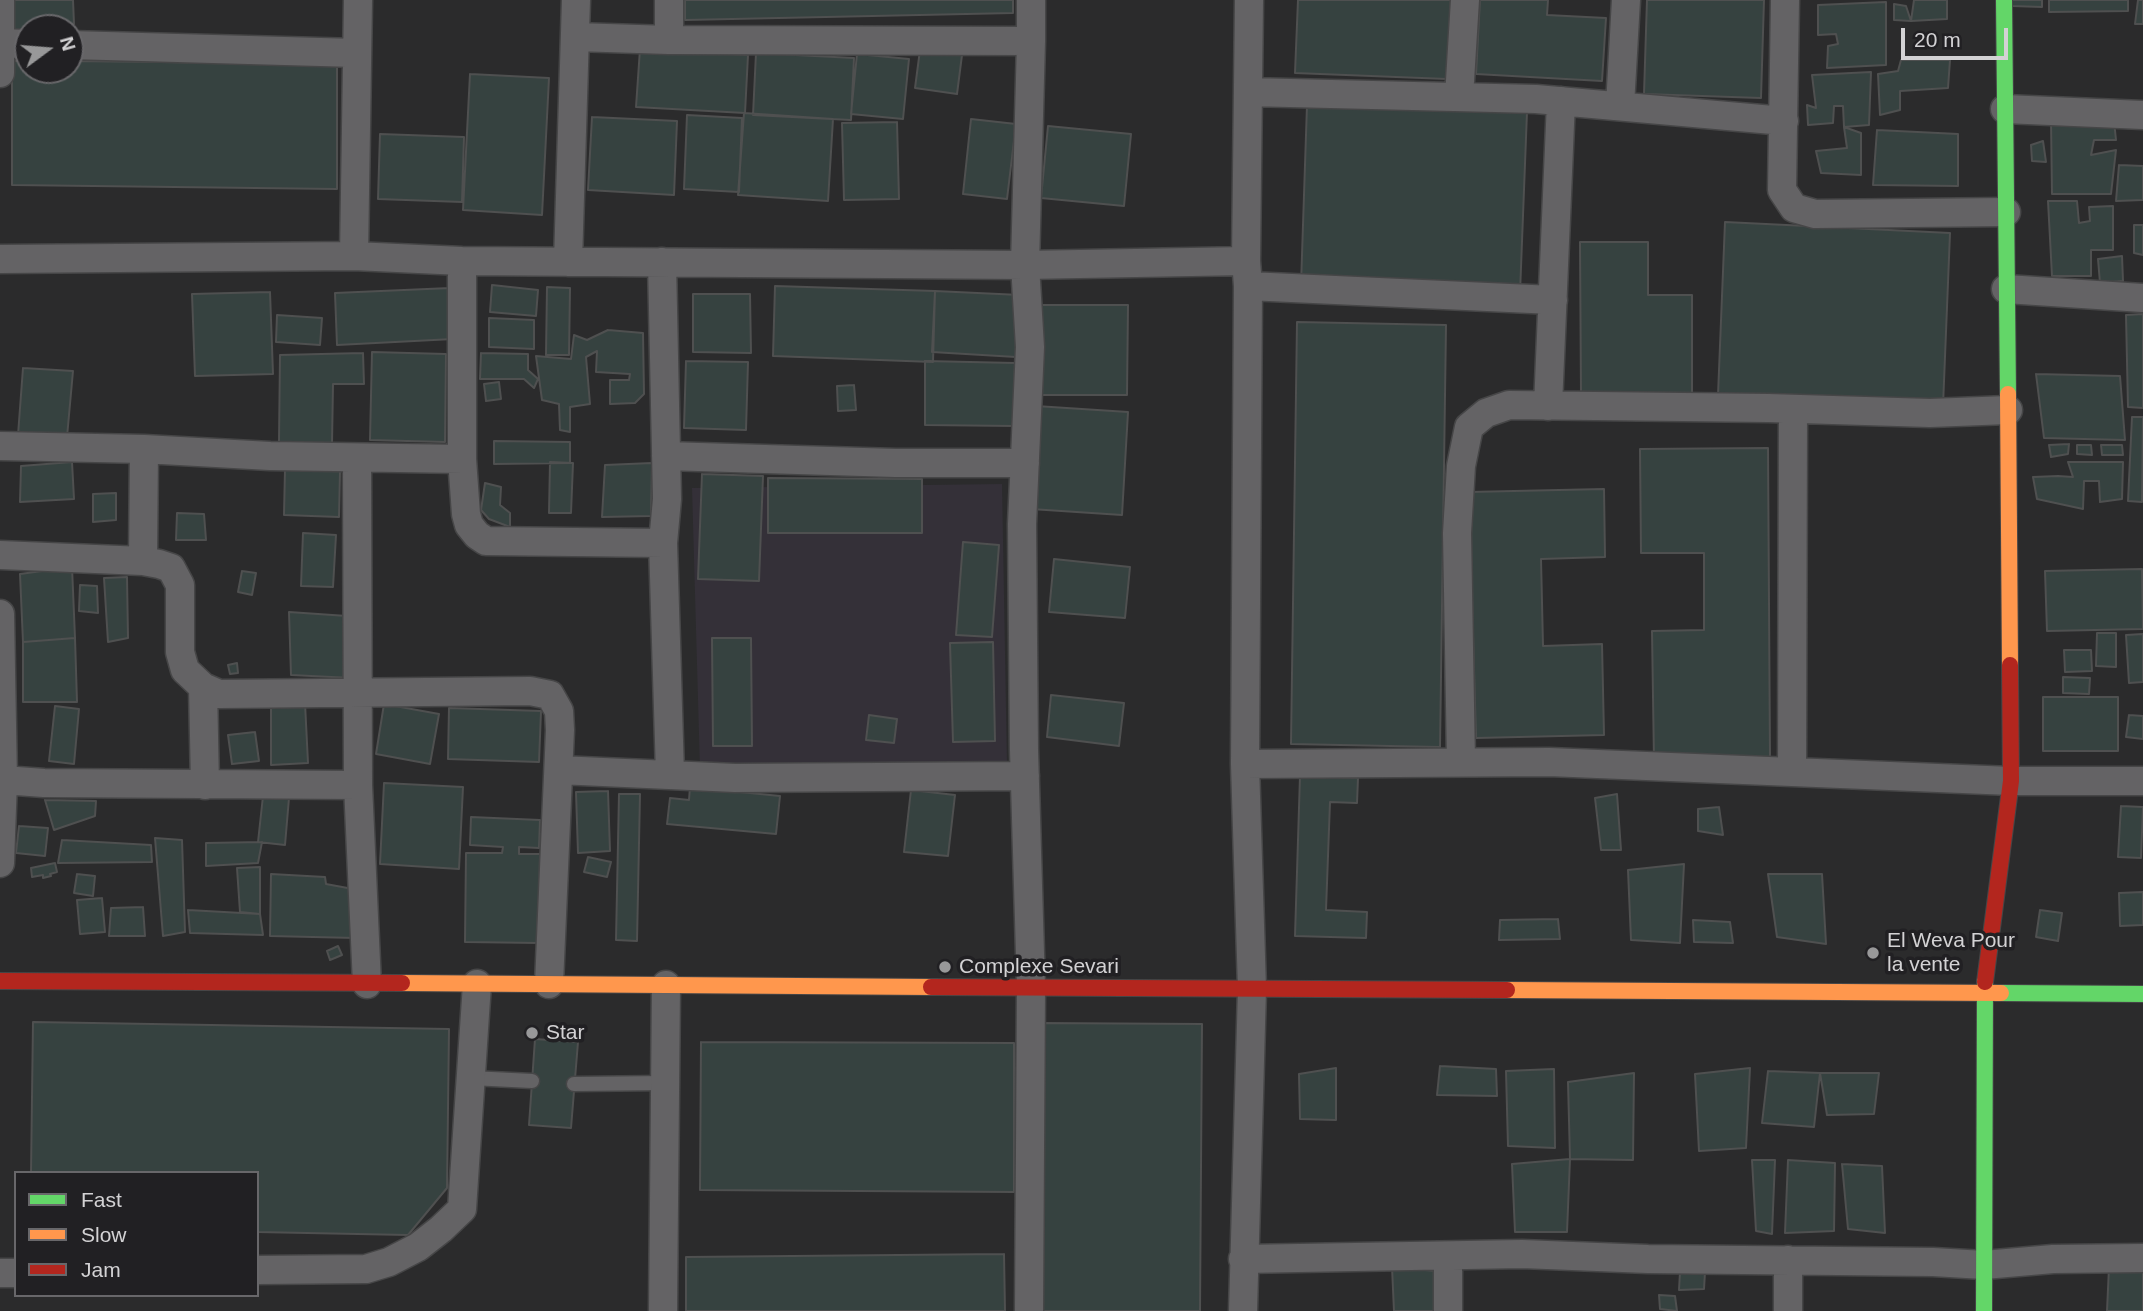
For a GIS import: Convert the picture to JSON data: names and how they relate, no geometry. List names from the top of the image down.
{
  "places": ["El Weva Pour la vente", "Complexe Sevari", "Star"],
  "legend": ["Fast", "Slow", "Jam"],
  "scale_bar": "20 m",
  "north": "right"
}
